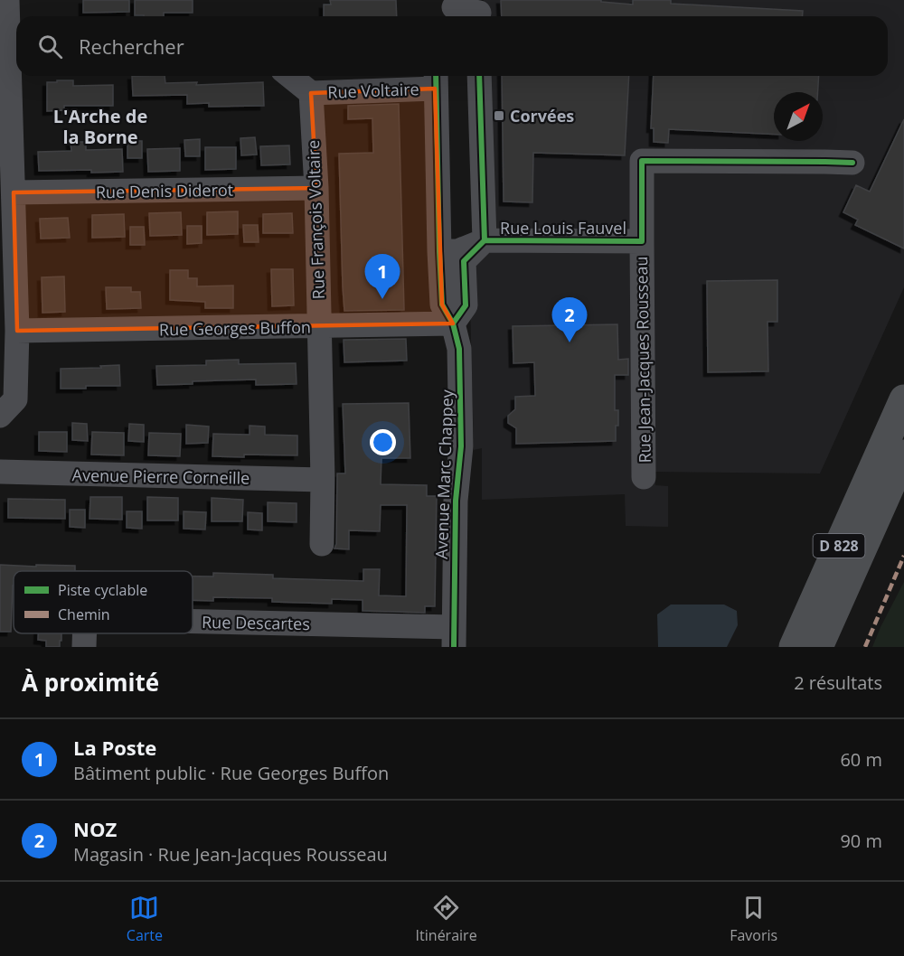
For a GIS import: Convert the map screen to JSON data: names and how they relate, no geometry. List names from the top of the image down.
{
  "streets": {
    "main road": ["D 828"],
    "street": [
      "Rue Voltaire",
      "Rue Denis Diderot",
      "Rue François Voltaire",
      "Rue Louis Fauvel",
      "Rue Georges Buffon",
      "Rue Jean-Jacques Rousseau",
      "Avenue Marc Chappey",
      "Avenue Pierre Corneille",
      "Rue Descartes"
    ]
  },
  "crossings": [
    ["Rue Voltaire", "Rue François Voltaire"],
    ["Rue Voltaire", "Avenue Marc Chappey"],
    ["Rue Denis Diderot", "Rue François Voltaire"],
    ["Rue François Voltaire", "Rue Georges Buffon"],
    ["Rue François Voltaire", "Avenue Pierre Corneille"],
    ["Rue Louis Fauvel", "Rue Jean-Jacques Rousseau"],
    ["Rue Louis Fauvel", "Avenue Marc Chappey"],
    ["Rue Georges Buffon", "Avenue Marc Chappey"],
    ["Avenue Marc Chappey", "Rue Descartes"]
  ],
  "districts": ["L'Arche de la Borne"],
  "places": {
    "transit": ["Corvées"]
  },
  "legend": ["Piste cyclable", "Chemin"],
  "north": "top right",
  "page": {
    "search": "Rechercher",
    "pins": ["1", "2"],
    "heading": ["À proximité", "2 résultats"],
    "list": [
      {
        "mark": "1",
        "name": "La Poste",
        "note": "Bâtiment public · Rue Georges Buffon",
        "value": "60 m"
      },
      {
        "mark": "2",
        "name": "NOZ",
        "note": "Magasin · Rue Jean-Jacques Rousseau",
        "value": "90 m"
      }
    ],
    "nav": ["Carte", "Itinéraire", "Favoris"]
  }
}
